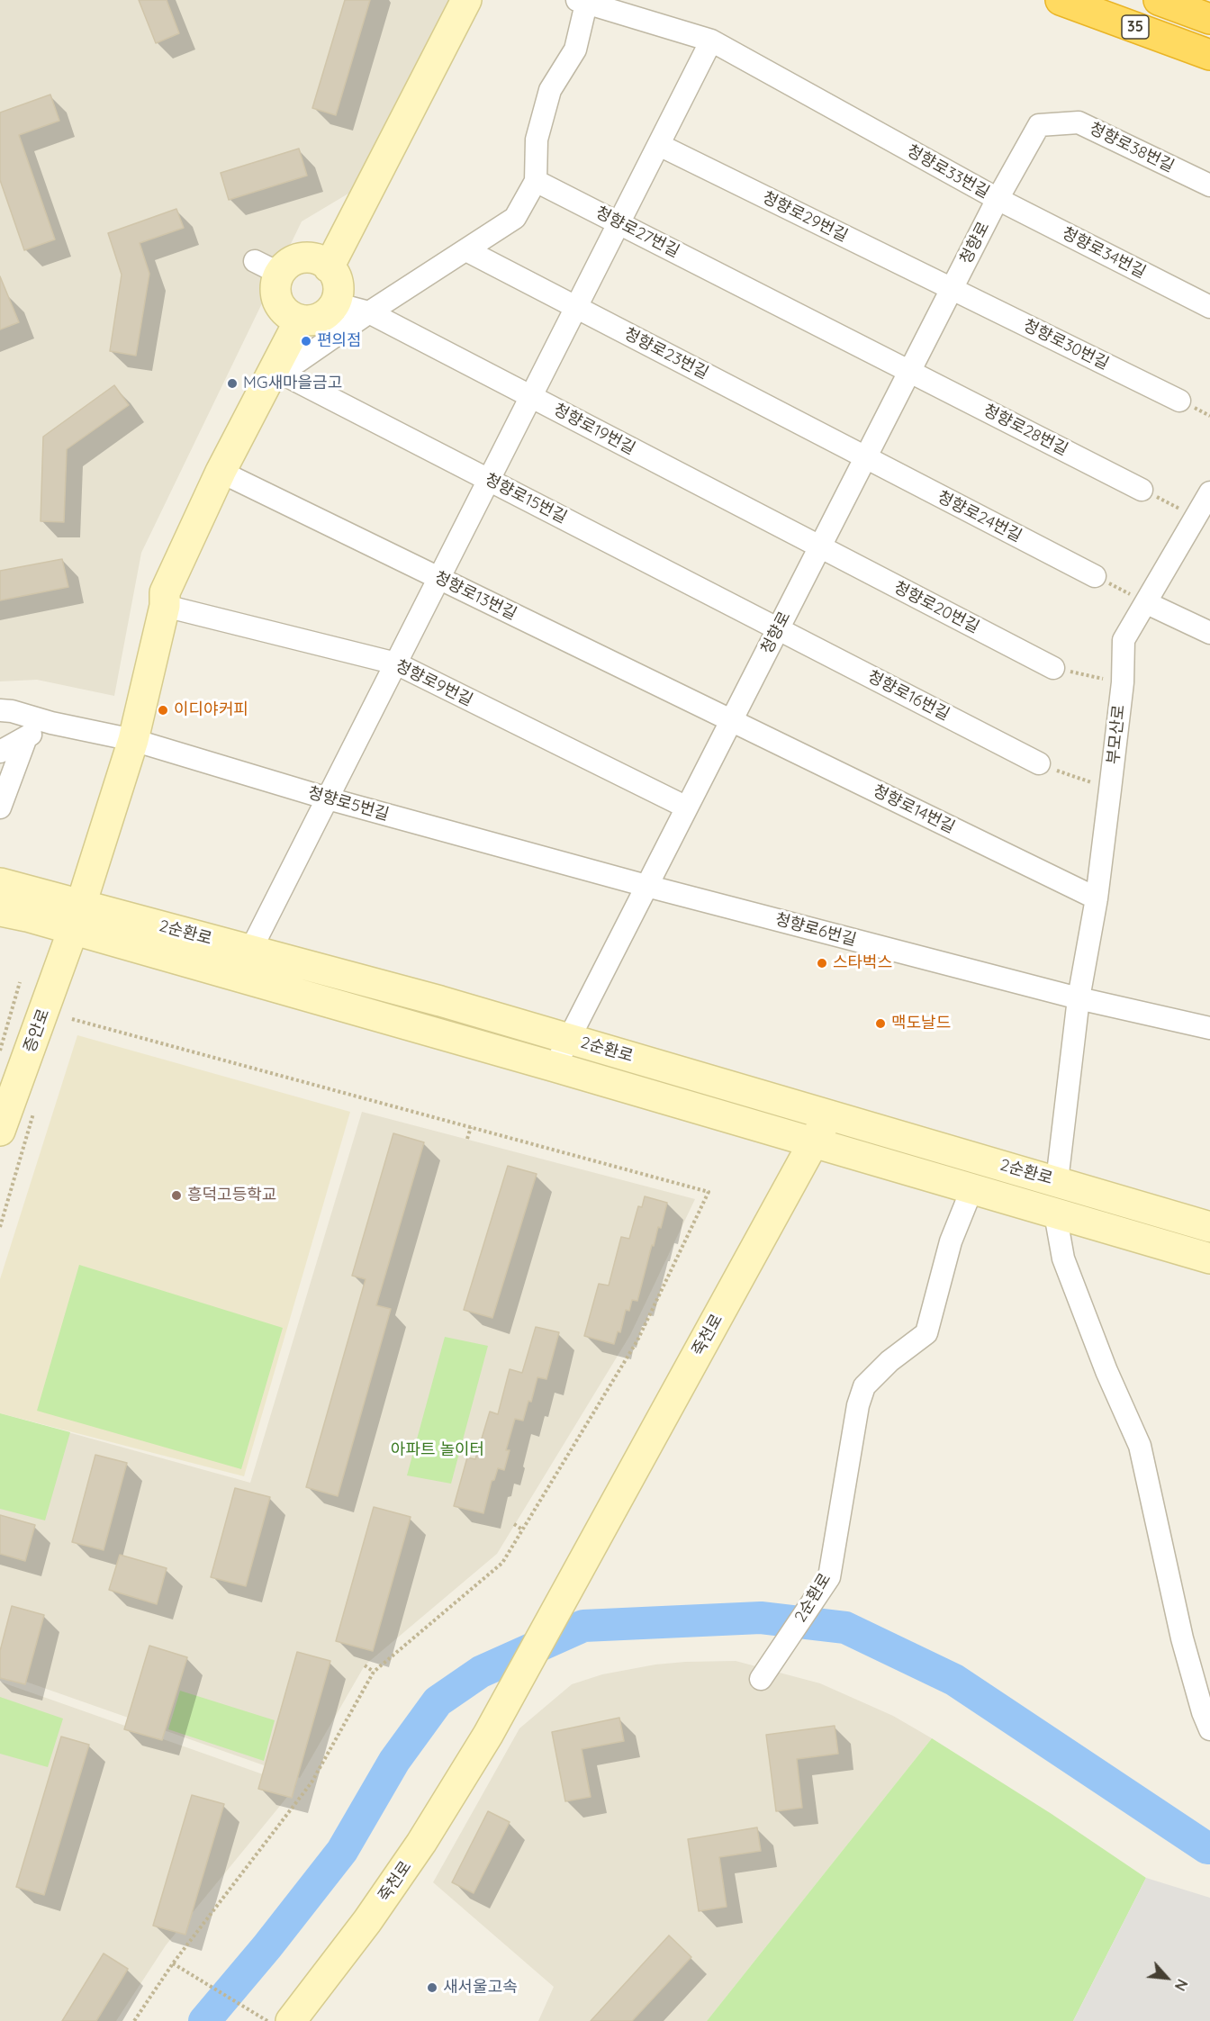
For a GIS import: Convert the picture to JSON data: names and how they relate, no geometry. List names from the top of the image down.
{
  "streets": {
    "highway": ["35"],
    "main road": ["2순환로", "증안로", "죽천로"],
    "street": [
      "청향로38번길",
      "청향로33번길",
      "청향로29번길",
      "청향로27번길",
      "청향로",
      "청향로34번길",
      "청향로30번길",
      "청향로23번길",
      "청향로19번길",
      "청향로28번길",
      "청향로15번길",
      "청향로24번길",
      "청향로13번길",
      "청향로20번길",
      "청향로9번길",
      "청향로16번길",
      "부모산로",
      "청향로5번길",
      "청향로14번길",
      "청향로6번길"
    ]
  },
  "crossings": [
    ["청향로38번길", "청향로33번길"],
    ["청향로38번길", "청향로"],
    ["청향로38번길", "청향로34번길"],
    ["청향로33번길", "청향로"],
    ["청향로33번길", "청향로34번길"],
    ["청향로29번길", "청향로"],
    ["청향로29번길", "청향로30번길"],
    ["청향로27번길", "청향로"],
    ["청향로27번길", "청향로28번길"],
    ["청향로", "청향로34번길"],
    ["청향로", "청향로30번길"],
    ["청향로", "청향로23번길"],
    ["청향로", "청향로19번길"],
    ["청향로", "청향로28번길"],
    ["청향로", "청향로15번길"],
    ["청향로", "청향로24번길"],
    ["청향로", "청향로13번길"],
    ["청향로", "청향로20번길"],
    ["청향로", "청향로9번길"],
    ["청향로", "청향로16번길"],
    ["청향로", "청향로5번길"],
    ["청향로", "청향로14번길"],
    ["청향로", "청향로6번길"],
    ["청향로", "2순환로"],
    ["청향로23번길", "청향로24번길"],
    ["청향로19번길", "청향로20번길"],
    ["청향로19번길", "증안로"],
    ["청향로15번길", "청향로16번길"],
    ["청향로15번길", "증안로"],
    ["청향로13번길", "청향로14번길"],
    ["청향로13번길", "증안로"],
    ["청향로9번길", "증안로"],
    ["부모산로", "청향로14번길"],
    ["부모산로", "청향로6번길"],
    ["부모산로", "2순환로"],
    ["청향로5번길", "청향로6번길"],
    ["청향로5번길", "증안로"],
    ["2순환로", "증안로"],
    ["2순환로", "죽천로"]
  ],
  "parks": ["아파트 놀이터"],
  "places": [
    "편의점",
    "MG새마을금고",
    "이디야커피",
    "스타벅스",
    "맥도날드",
    "흥덕고등학교",
    "새서울고속"
  ],
  "north": "bottom right"
}
